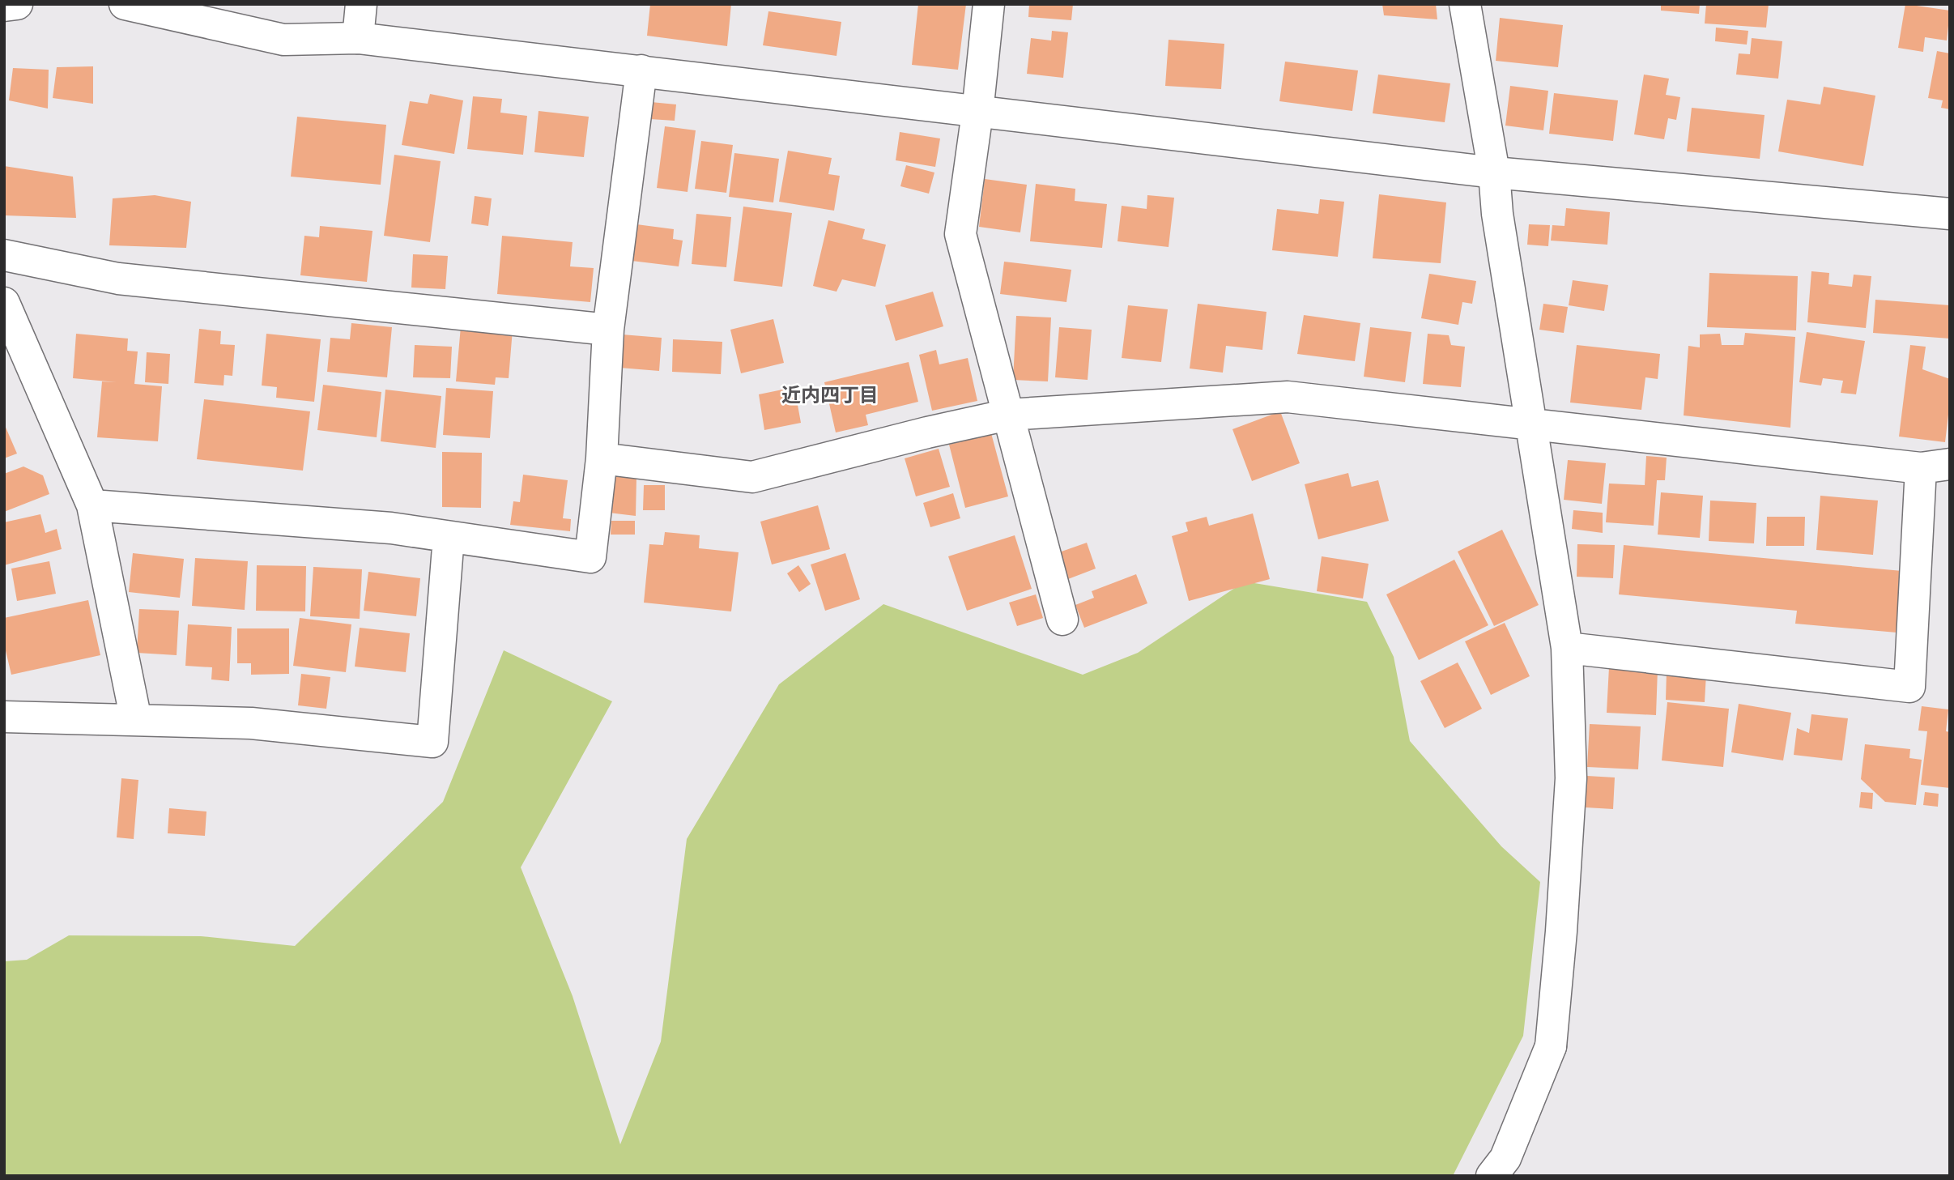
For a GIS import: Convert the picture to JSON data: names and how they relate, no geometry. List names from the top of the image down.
{
  "districts": ["近内四丁目"]
}
